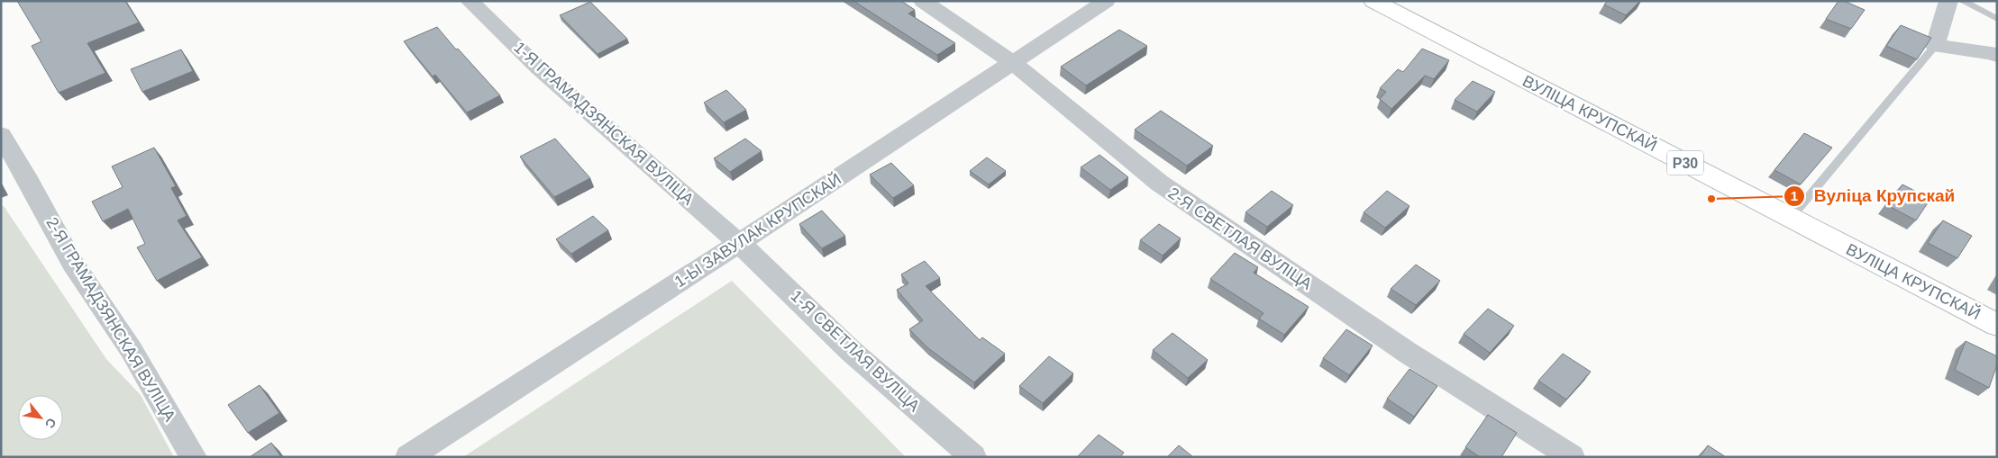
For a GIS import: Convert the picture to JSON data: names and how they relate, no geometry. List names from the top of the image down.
{
  "streets": {
    "main road": ["ВУЛІЦА КРУПСКАЙ", "Р30"],
    "street": [
      "1-Я ГРАМАДЗЯНСКАЯ ВУЛІЦА",
      "1-Ы ЗАВУЛАК КРУПСКАЙ",
      "2-Я СВЕТЛАЯ ВУЛІЦА",
      "2-Я ГРАМАДЗЯНСКАЯ ВУЛІЦА",
      "1-Я СВЕТЛАЯ ВУЛІЦА"
    ]
  },
  "crossings": [
    ["1-Я ГРАМАДЗЯНСКАЯ ВУЛІЦА", "1-Ы ЗАВУЛАК КРУПСКАЙ"],
    ["1-Я ГРАМАДЗЯНСКАЯ ВУЛІЦА", "1-Я СВЕТЛАЯ ВУЛІЦА"],
    ["1-Ы ЗАВУЛАК КРУПСКАЙ", "2-Я СВЕТЛАЯ ВУЛІЦА"],
    ["1-Ы ЗАВУЛАК КРУПСКАЙ", "1-Я СВЕТЛАЯ ВУЛІЦА"]
  ],
  "places": ["Вуліца Крупскай"],
  "north": "bottom right"
}
